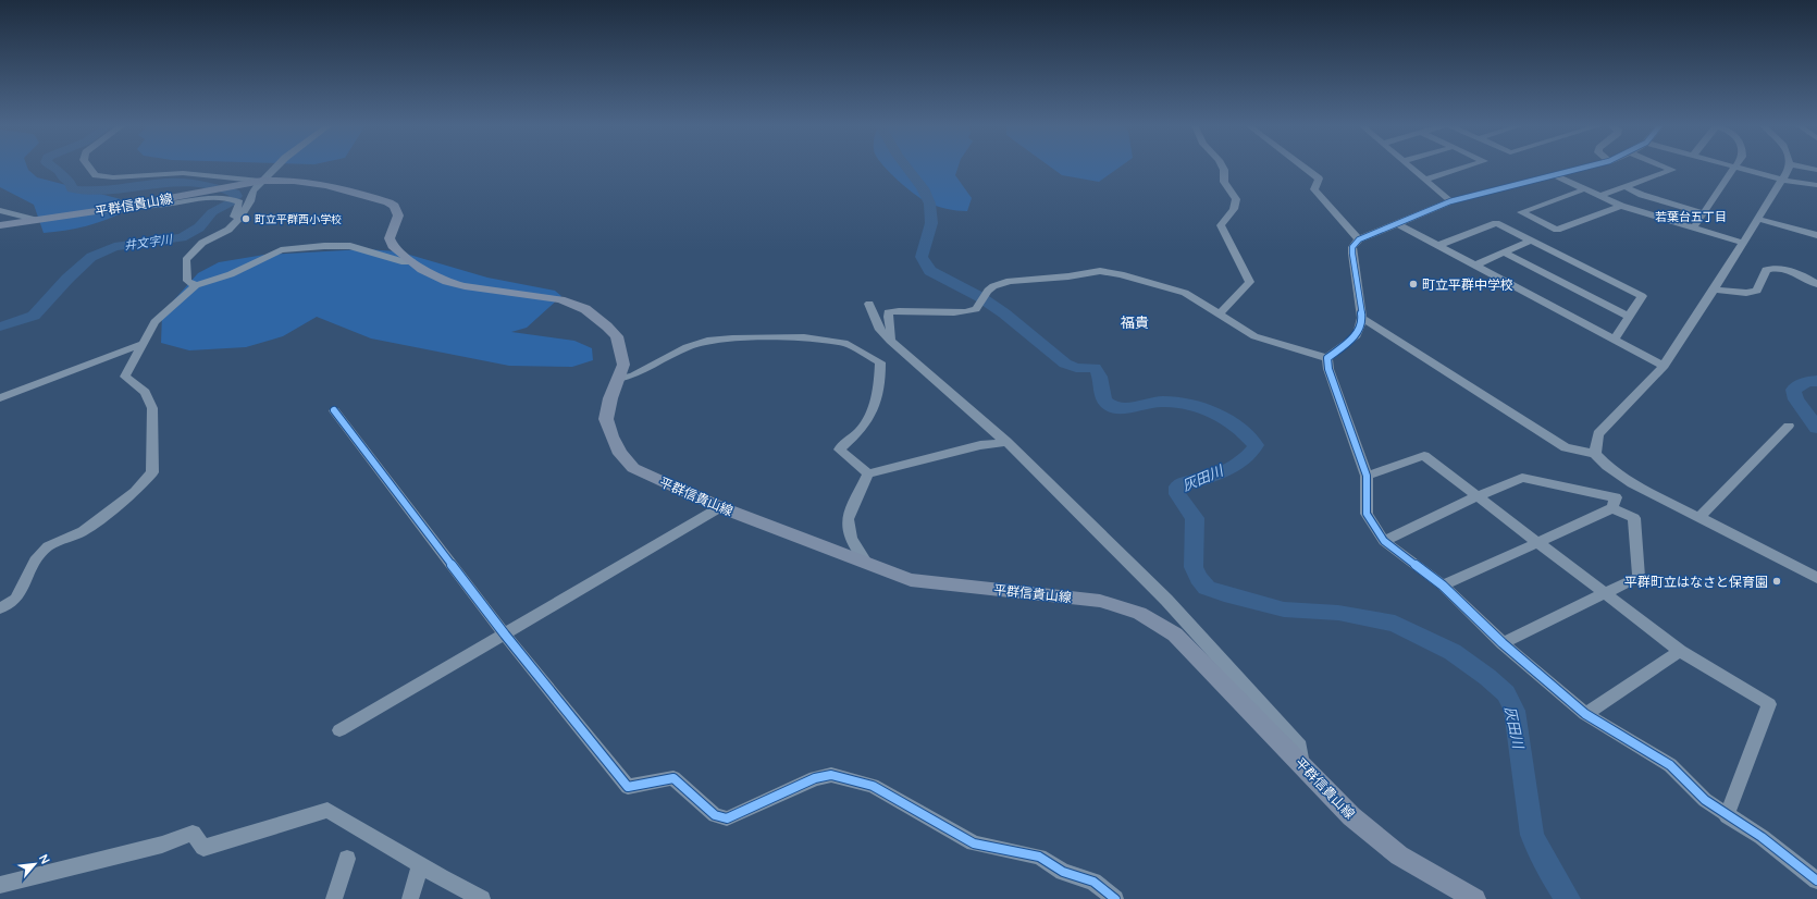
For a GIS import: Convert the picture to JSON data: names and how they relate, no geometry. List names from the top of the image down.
{
  "streets": {
    "main road": ["平群信貴山線"]
  },
  "districts": ["若葉台五丁目", "福貴"],
  "water": ["井文字川", "灰田川"],
  "places": ["町立平群西小学校", "町立平群中学校", "平群町立はなさと保育園"],
  "north": "top right"
}
